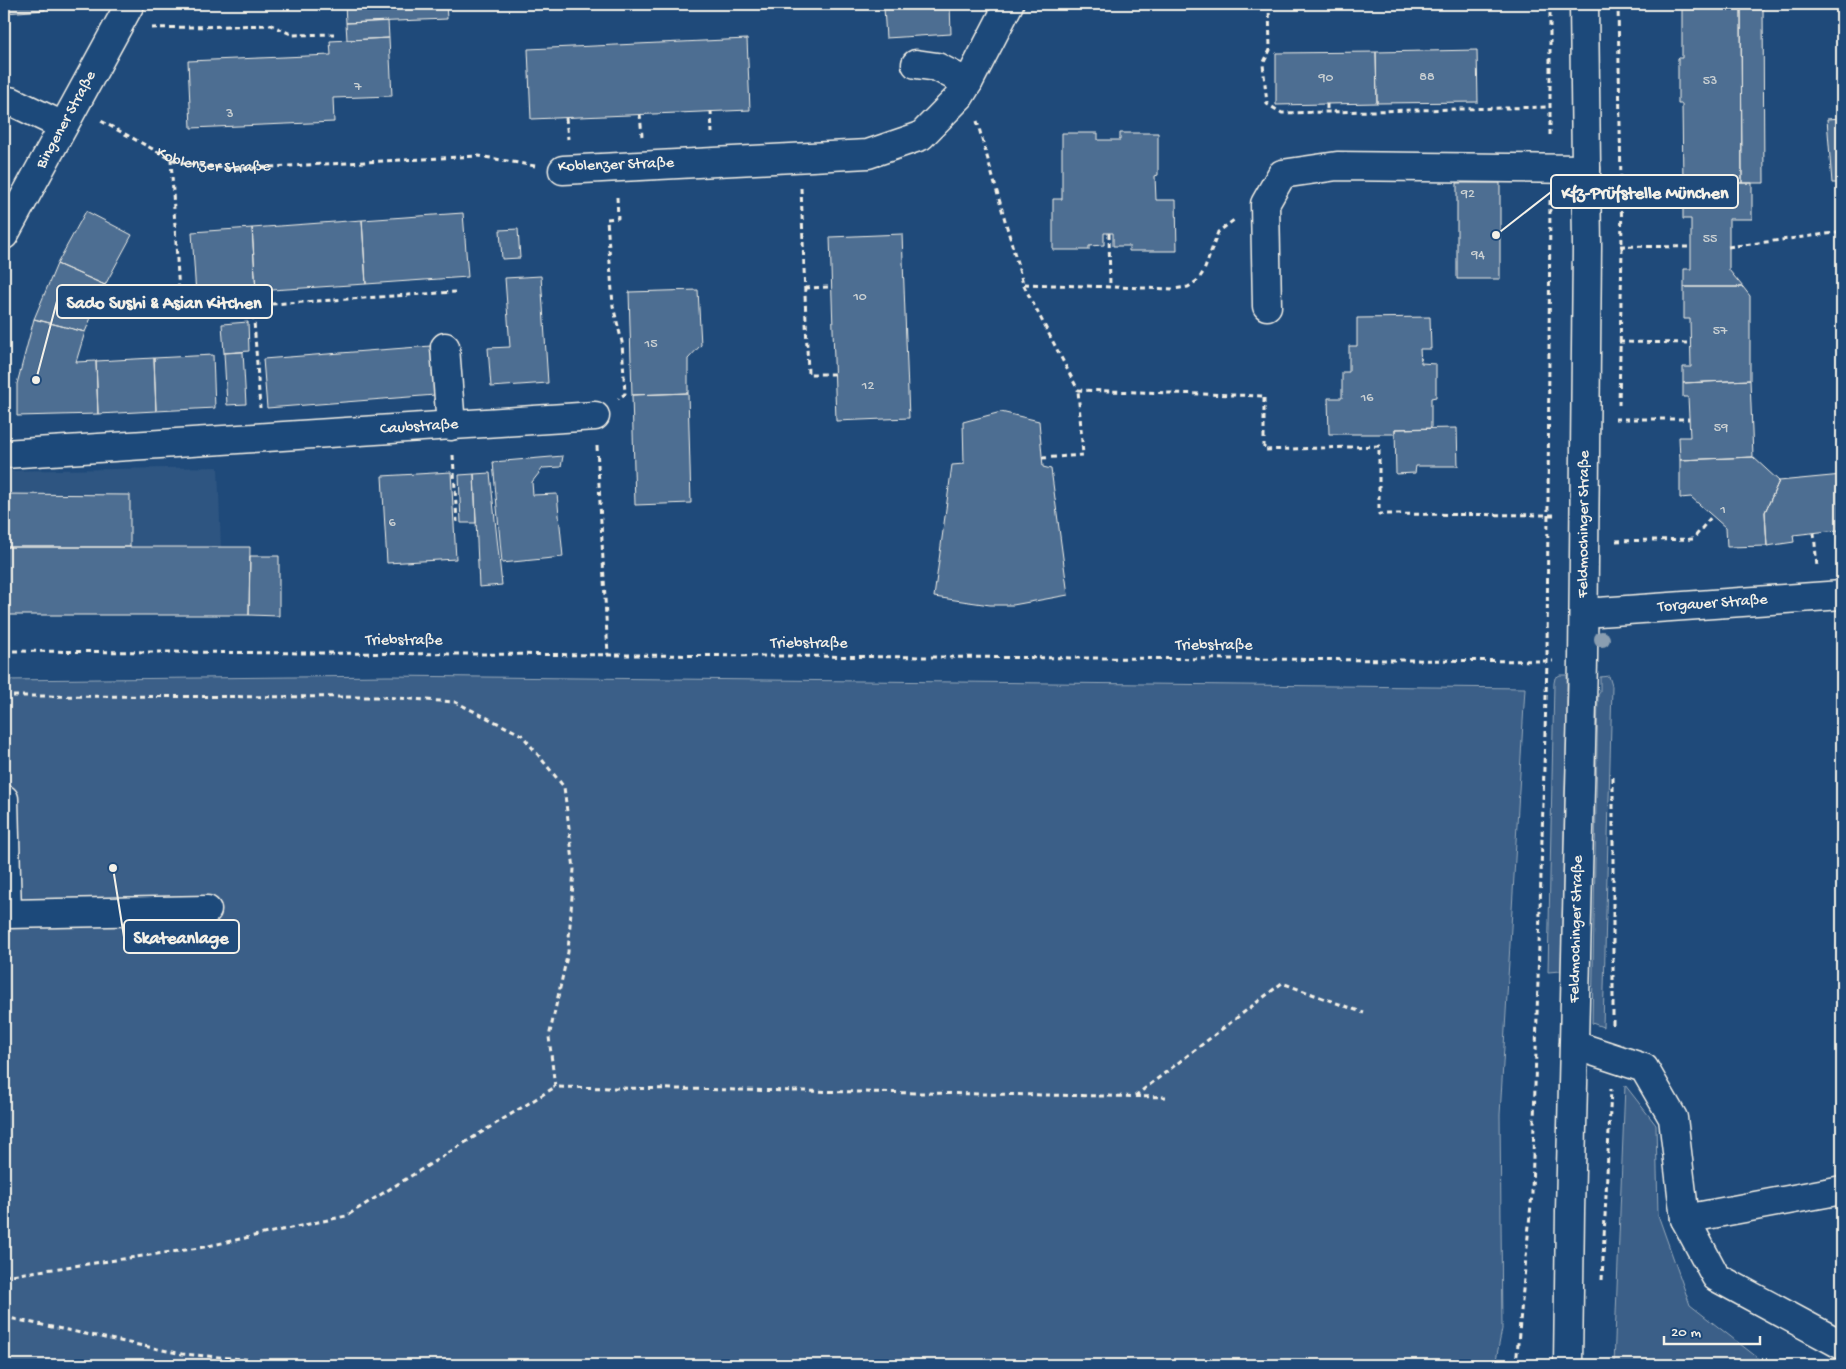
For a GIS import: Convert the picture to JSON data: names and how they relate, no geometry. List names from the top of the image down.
{
  "streets": {
    "street": [
      "Bingener Straße",
      "Koblenzer Straße",
      "Caubstraße",
      "Feldmochinger Straße",
      "Torgauer Straße"
    ],
    "path": ["Triebstraße"]
  },
  "crossings": [
    ["Bingener Straße", "Koblenzer Straße"],
    ["Feldmochinger Straße", "Torgauer Straße"],
    ["Feldmochinger Straße", "Triebstraße"]
  ],
  "places": ["Kfz-Prüfstelle München", "Sado Sushi & Asian Kitchen", "Skateanlage"],
  "house_numbers": [
    "88",
    "90",
    "53",
    "7",
    "3",
    "92",
    "55",
    "94",
    "10",
    "57",
    "15",
    "12",
    "16",
    "59",
    "1",
    "6"
  ],
  "scale_bar": "20 m"
}
